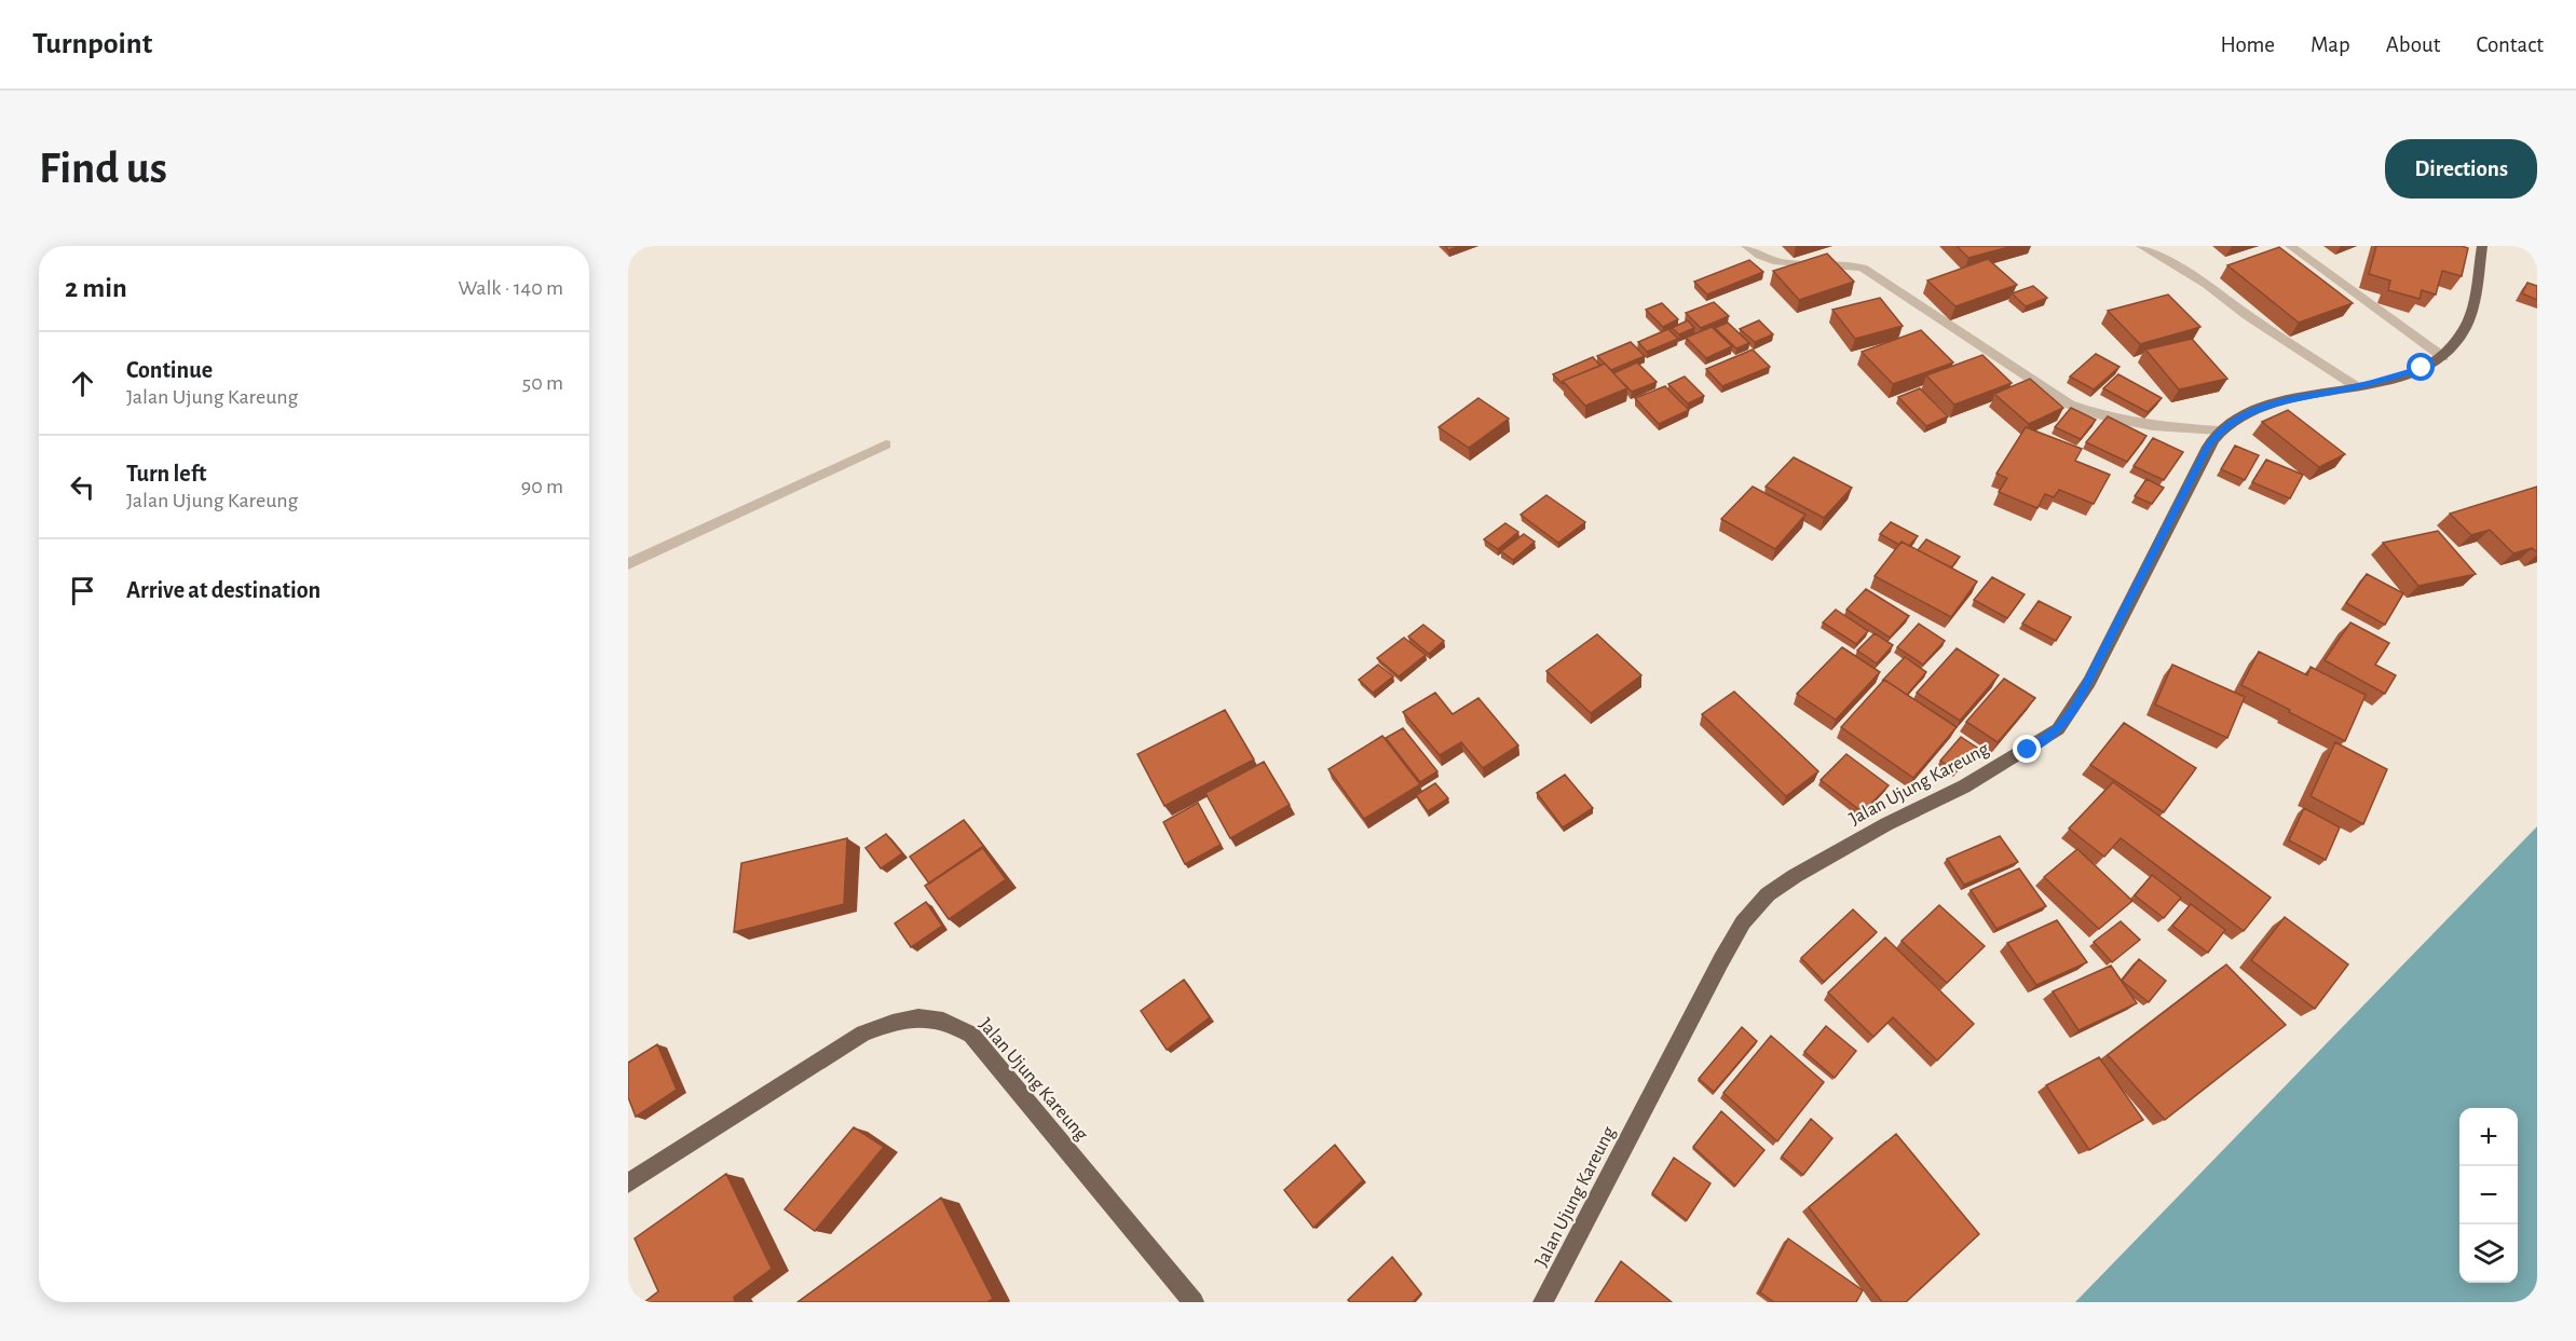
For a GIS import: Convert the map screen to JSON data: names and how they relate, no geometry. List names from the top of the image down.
{
  "streets": {
    "main road": ["Jalan Ujung Kareung"]
  },
  "page": {
    "header": "Turnpoint",
    "nav": [
      "Home",
      "Map",
      "About",
      "Contact"
    ],
    "buttons": "Directions",
    "title": "Find us",
    "heading": ["2 min", "Walk · 140 m"],
    "list": [
      ["Continue", "Jalan Ujung Kareung", "50 m"],
      ["Turn left", "Jalan Ujung Kareung", "90 m"],
      "Arrive at destination"
    ],
    "map_buttons": ["+", "−"]
  }
}
